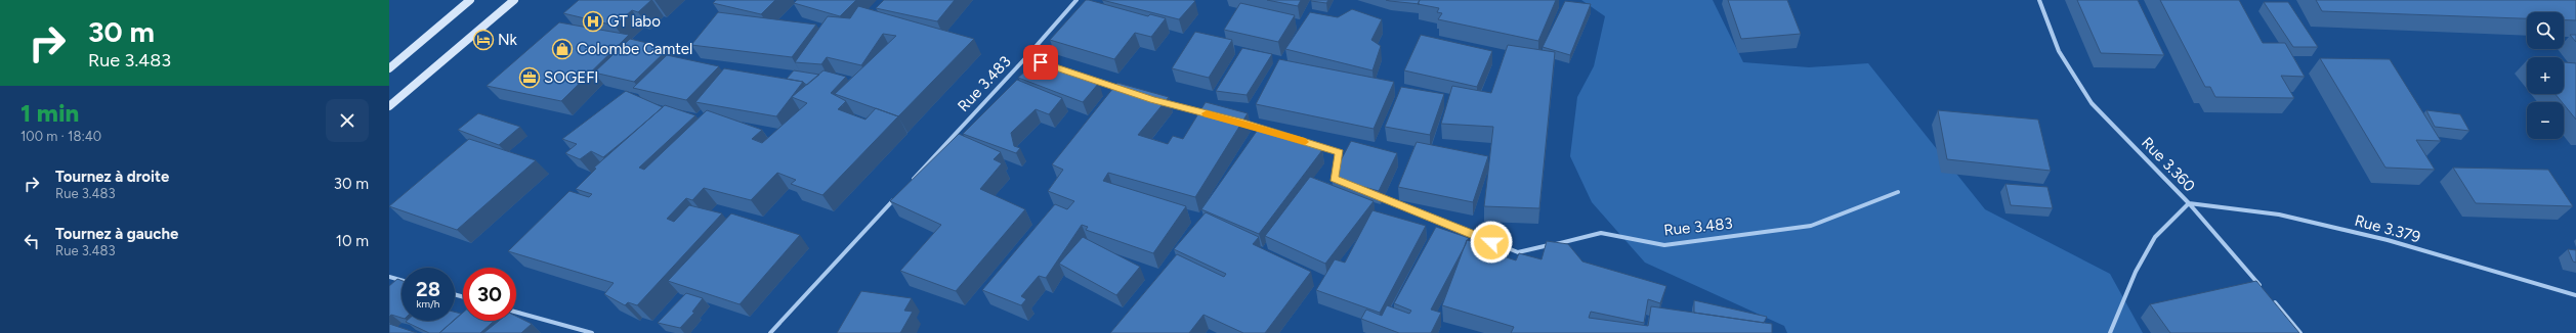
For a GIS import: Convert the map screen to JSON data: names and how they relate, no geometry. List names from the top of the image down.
{
  "streets": {
    "street": ["Rue 3.483", "Rue 3.360", "Rue 3.379"]
  },
  "crossings": [
    ["Rue 3.360", "Rue 3.379"]
  ],
  "places": {
    "hospital": ["GT labo"],
    "hotel": ["Nk"],
    "shop": ["Colombe Camtel"],
    "office": ["SOGEFI"]
  },
  "page": {
    "turn": ["30 m", "Rue 3.483"],
    "map_buttons": ["+", "−"],
    "heading": ["1 min", "100 m · 18:40"],
    "list": [
      {
        "name": "Tournez à droite",
        "note": "Rue 3.483",
        "value": "30 m"
      },
      {
        "name": "Tournez à gauche",
        "note": "Rue 3.483",
        "value": "10 m"
      }
    ],
    "speed": "28 km/h",
    "limit": "30"
  }
}
